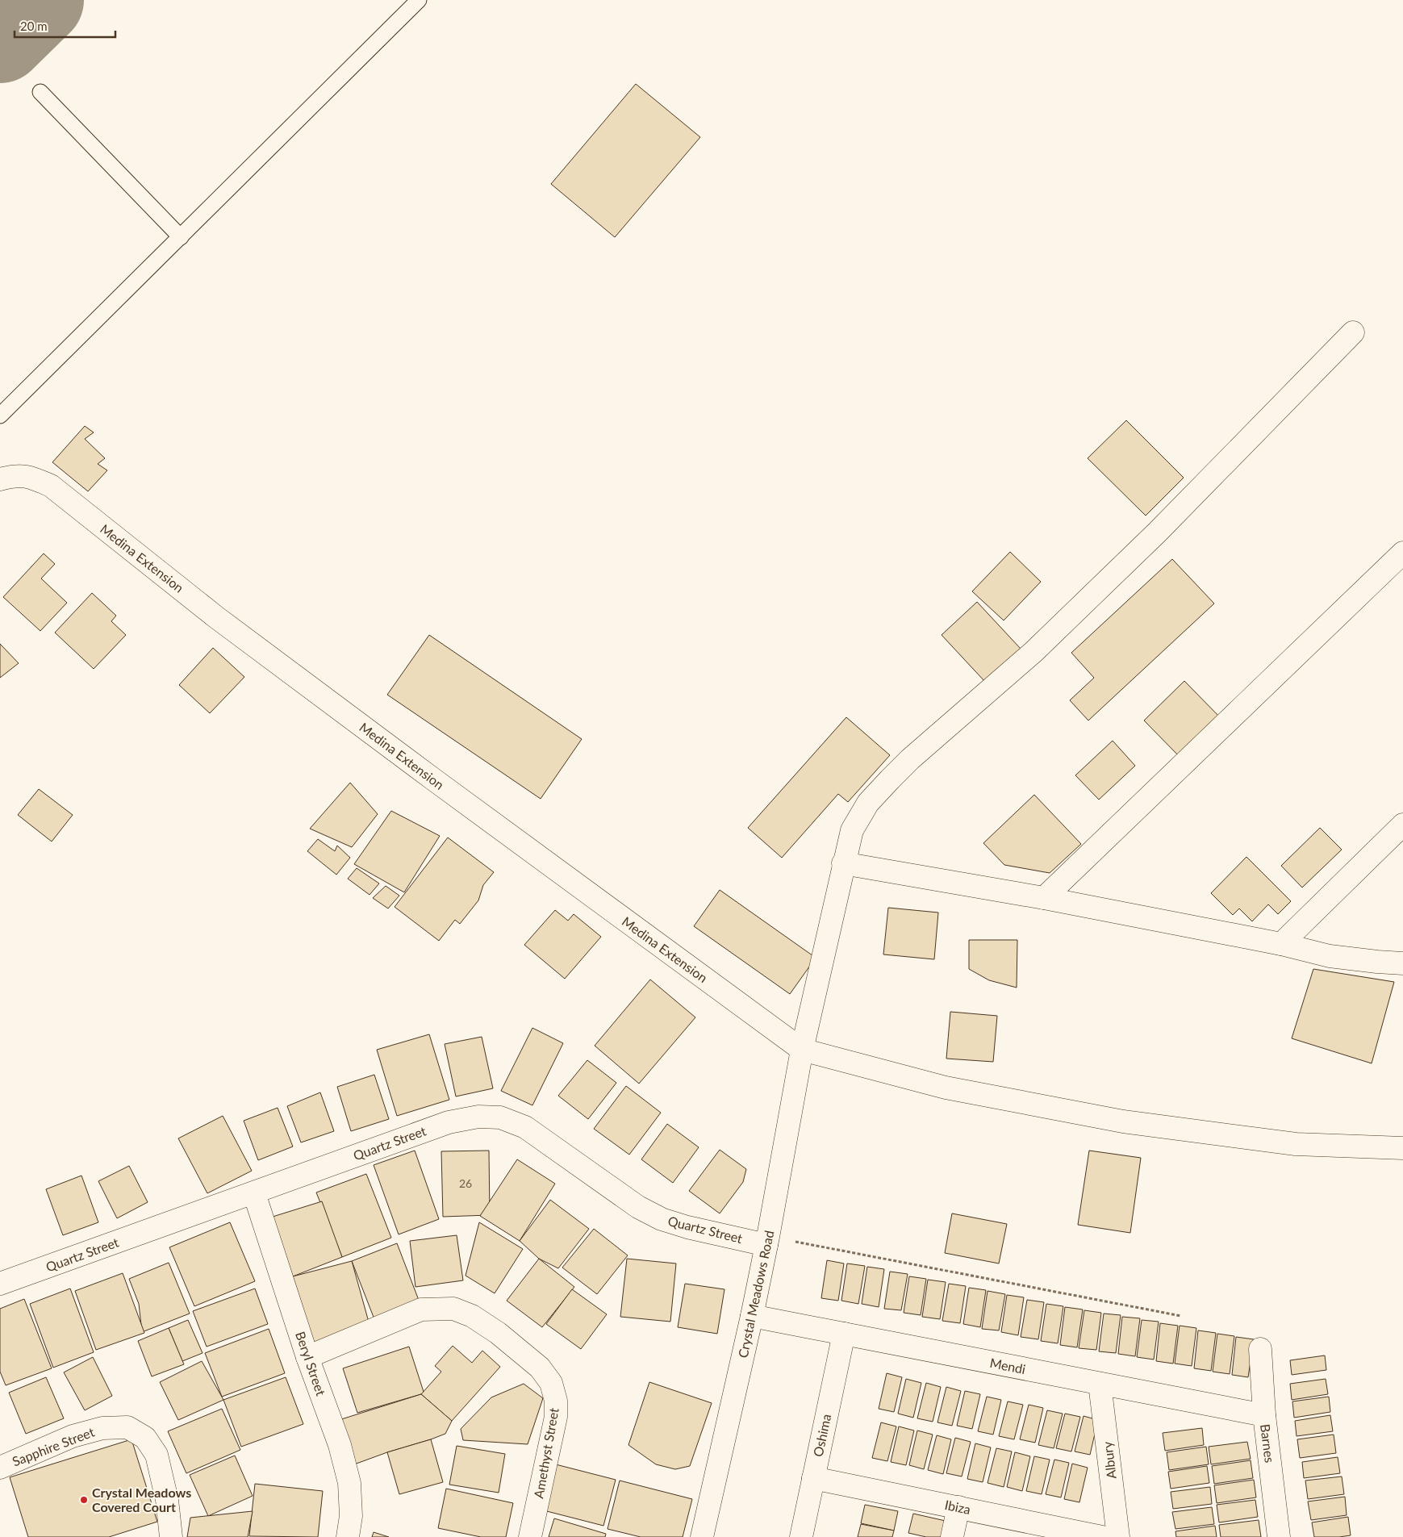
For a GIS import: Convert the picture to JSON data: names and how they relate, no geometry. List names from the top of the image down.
{
  "streets": {
    "street": [
      "Medina Extension",
      "Quartz Street",
      "Crystal Meadows Road",
      "Beryl Street",
      "Mendi",
      "Oshima",
      "Barnes",
      "Sapphire Street",
      "Amethyst Street",
      "Albury",
      "Ibiza"
    ]
  },
  "crossings": [
    ["Medina Extension", "Crystal Meadows Road"],
    ["Quartz Street", "Crystal Meadows Road"],
    ["Quartz Street", "Beryl Street"],
    ["Crystal Meadows Road", "Mendi"],
    ["Beryl Street", "Amethyst Street"],
    ["Mendi", "Oshima"],
    ["Mendi", "Barnes"],
    ["Mendi", "Albury"],
    ["Oshima", "Ibiza"]
  ],
  "places": ["Crystal Meadows Covered Court"],
  "house_numbers": ["26"],
  "scale_bar": "20 m"
}
